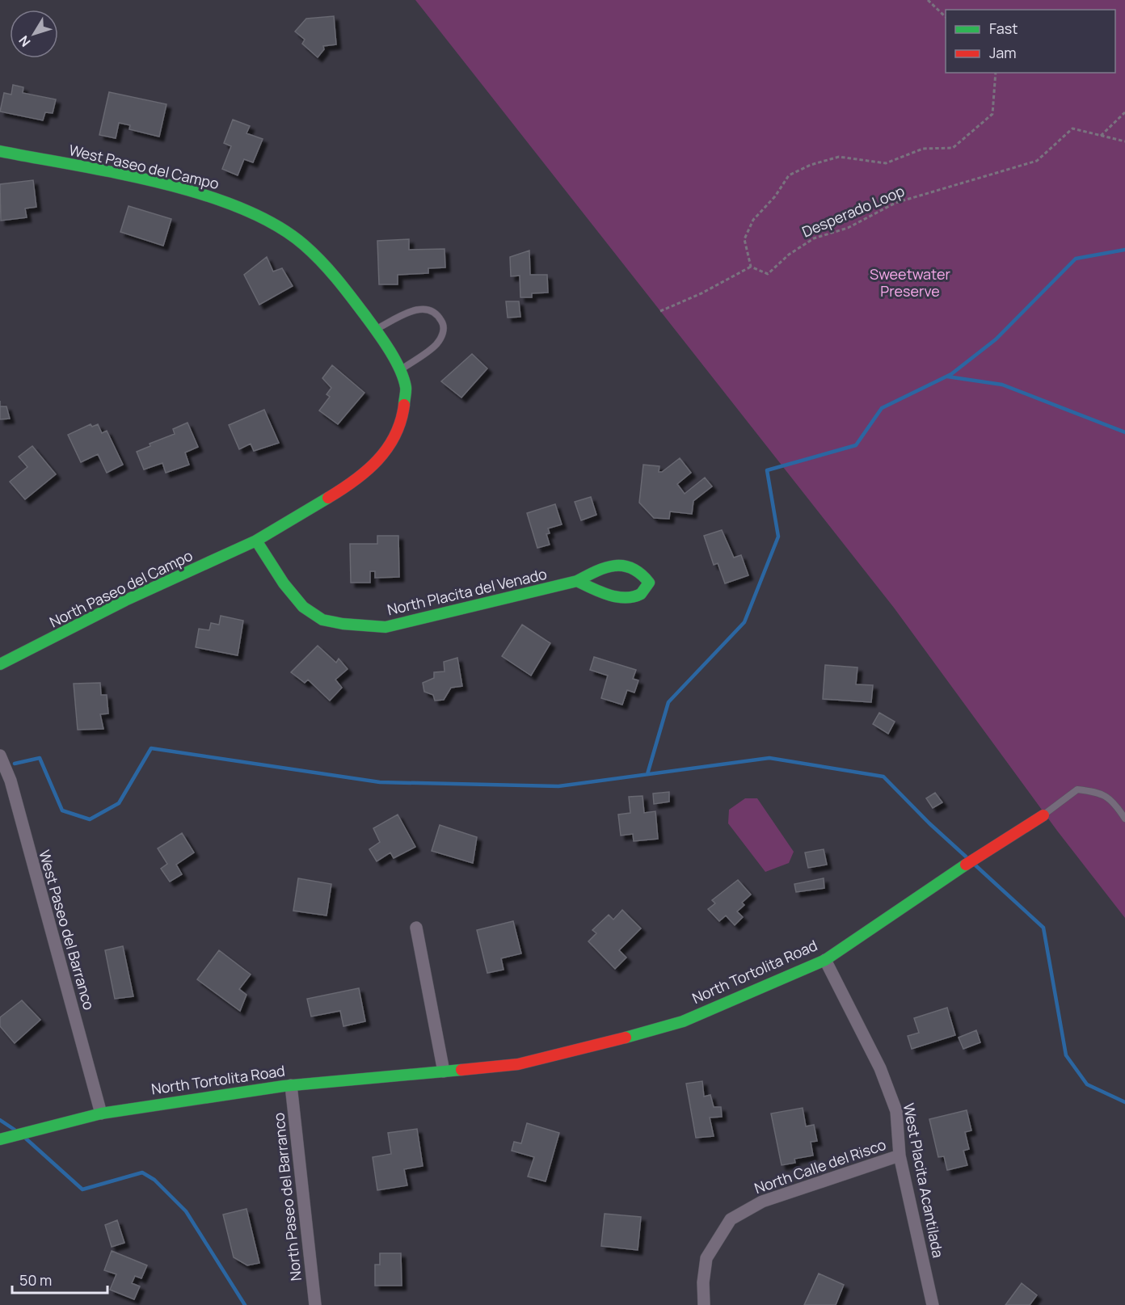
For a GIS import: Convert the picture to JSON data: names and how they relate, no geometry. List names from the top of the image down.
{
  "streets": {
    "street": [
      "West Paseo del Campo",
      "North Paseo del Campo",
      "North Placita del Venado",
      "West Paseo del Barranco",
      "North Tortolita Road",
      "North Calle del Risco",
      "West Placita Acantilada",
      "North Paseo del Barranco"
    ],
    "path": ["Desperado Loop"]
  },
  "crossings": [
    ["West Paseo del Campo", "North Paseo del Campo"],
    ["West Paseo del Campo", "North Placita del Venado"],
    ["North Paseo del Campo", "North Placita del Venado"],
    ["West Paseo del Barranco", "North Tortolita Road"],
    ["North Tortolita Road", "West Placita Acantilada"],
    ["North Tortolita Road", "North Paseo del Barranco"],
    ["North Calle del Risco", "West Placita Acantilada"]
  ],
  "parks": ["Sweetwater Preserve"],
  "legend": ["Fast", "Jam"],
  "scale_bar": "50 m",
  "north": "bottom left"
}
